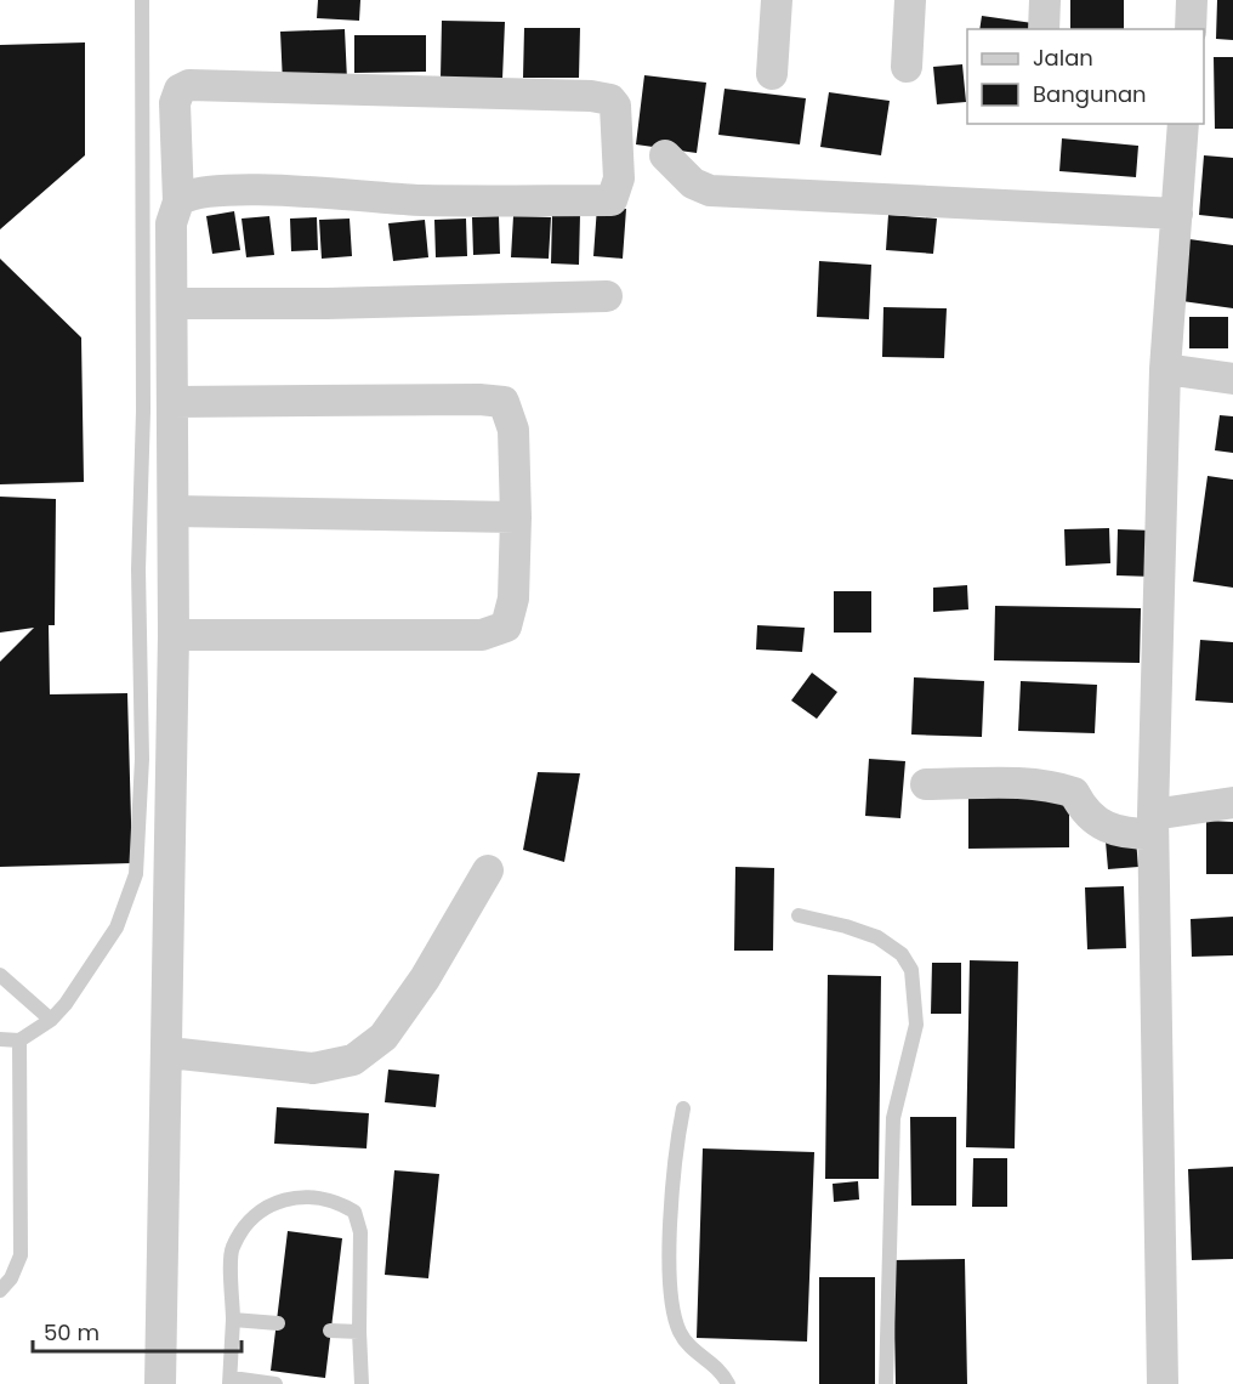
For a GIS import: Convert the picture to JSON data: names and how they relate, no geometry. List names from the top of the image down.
{
  "legend": ["Jalan", "Bangunan"],
  "scale_bar": "50 m"
}
